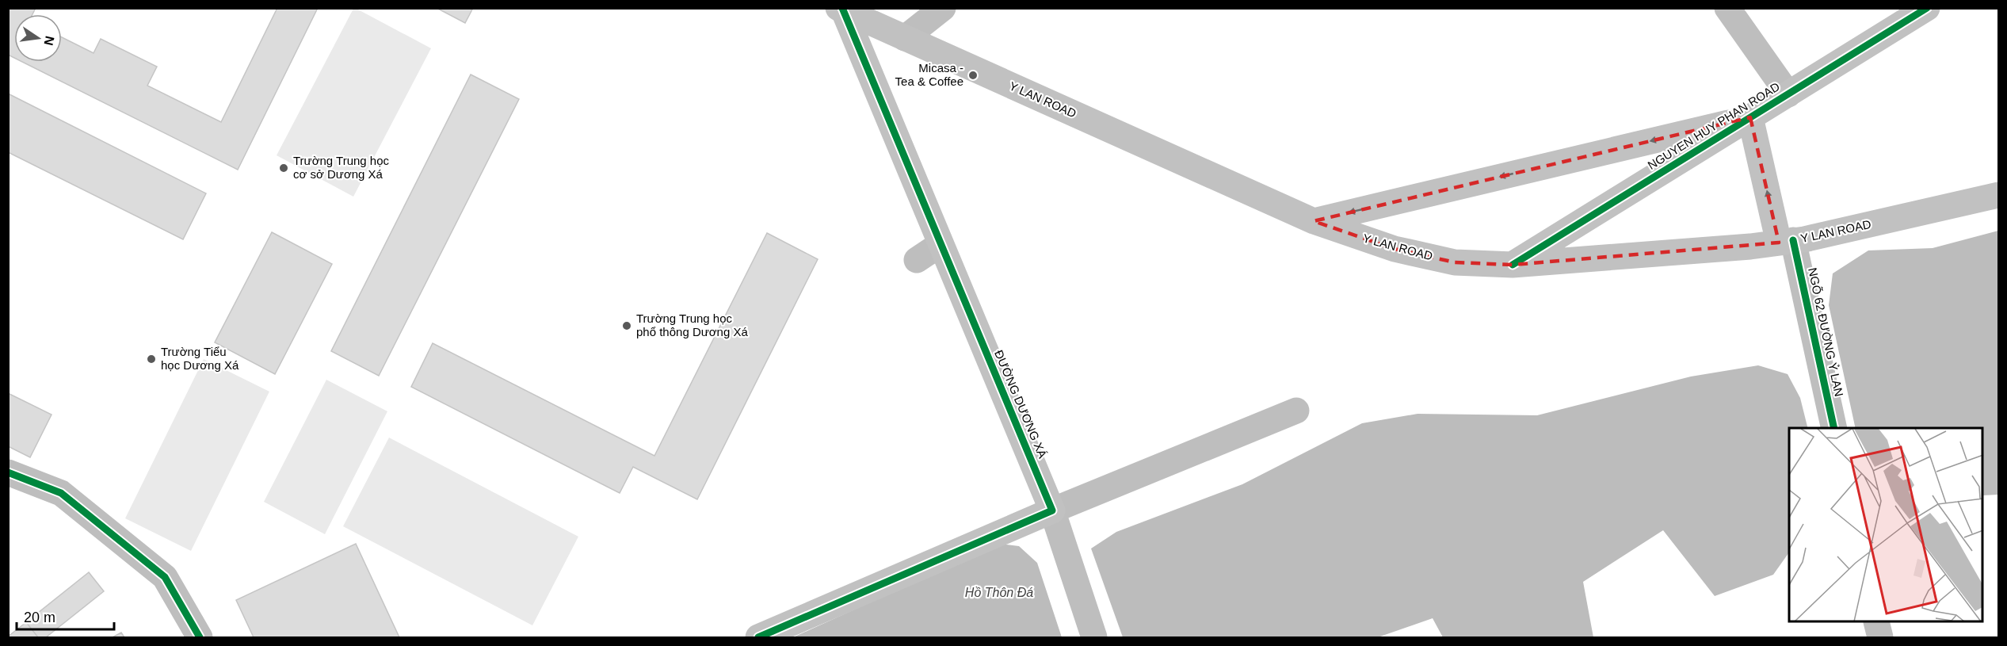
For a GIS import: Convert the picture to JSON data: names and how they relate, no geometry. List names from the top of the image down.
{
  "streets": {
    "main road": ["Y LAN ROAD", "NGUYEN HUY PHAN ROAD", "ĐƯỜNG DƯƠNG XÁ"],
    "street": ["NGÕ 62 ĐƯỜNG Ỷ LAN"]
  },
  "crossings": [
    ["Y LAN ROAD", "NGUYEN HUY PHAN ROAD"],
    ["Y LAN ROAD", "NGÕ 62 ĐƯỜNG Ỷ LAN"],
    ["Y LAN ROAD", "ĐƯỜNG DƯƠNG XÁ"]
  ],
  "water": ["Hồ Thôn Đá"],
  "places": [
    "Micasa - Tea & Coffee",
    "Trường Trung học cơ sở Dương Xá",
    "Trường Trung học phổ thông Dương Xá",
    "Trường Tiểu học Dương Xá"
  ],
  "scale_bar": "20 m",
  "north": "right"
}
